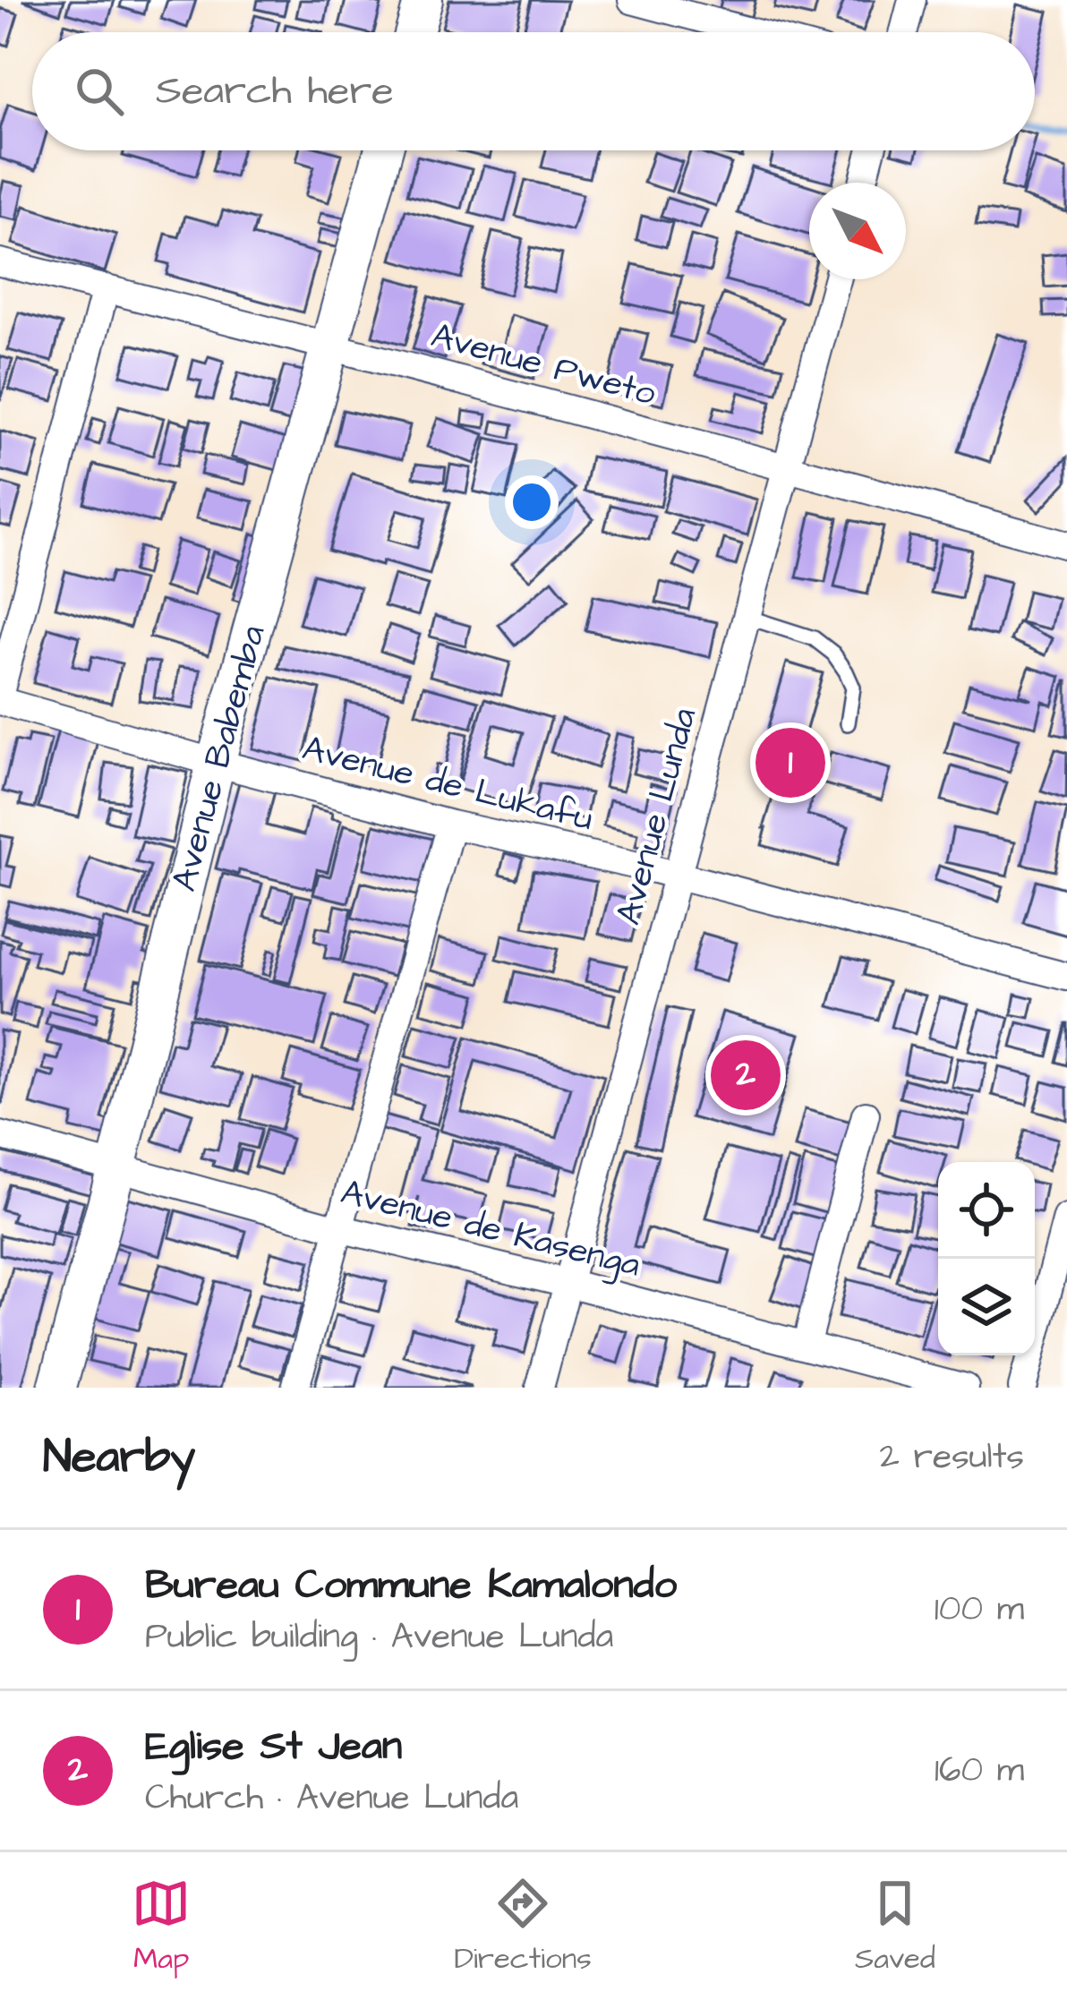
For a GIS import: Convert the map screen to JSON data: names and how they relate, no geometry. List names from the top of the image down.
{
  "streets": {
    "street": [
      "Avenue Pweto",
      "Avenue Babemba",
      "Avenue de Lukafu",
      "Avenue Lunda",
      "Avenue de Kasenga"
    ]
  },
  "crossings": [
    ["Avenue Pweto", "Avenue Babemba"],
    ["Avenue Pweto", "Avenue Lunda"],
    ["Avenue Babemba", "Avenue de Lukafu"],
    ["Avenue Babemba", "Avenue de Kasenga"],
    ["Avenue de Lukafu", "Avenue Lunda"],
    ["Avenue Lunda", "Avenue de Kasenga"]
  ],
  "north": "bottom right",
  "page": {
    "search": "Search here",
    "pins": ["1", "2"],
    "heading": ["Nearby", "2 results"],
    "list": [
      {
        "mark": "1",
        "name": "Bureau Commune Kamalondo",
        "note": "Public building · Avenue Lunda",
        "value": "100 m"
      },
      {
        "mark": "2",
        "name": "Eglise St Jean",
        "note": "Church · Avenue Lunda",
        "value": "160 m"
      }
    ],
    "nav": ["Map", "Directions", "Saved"]
  }
}
